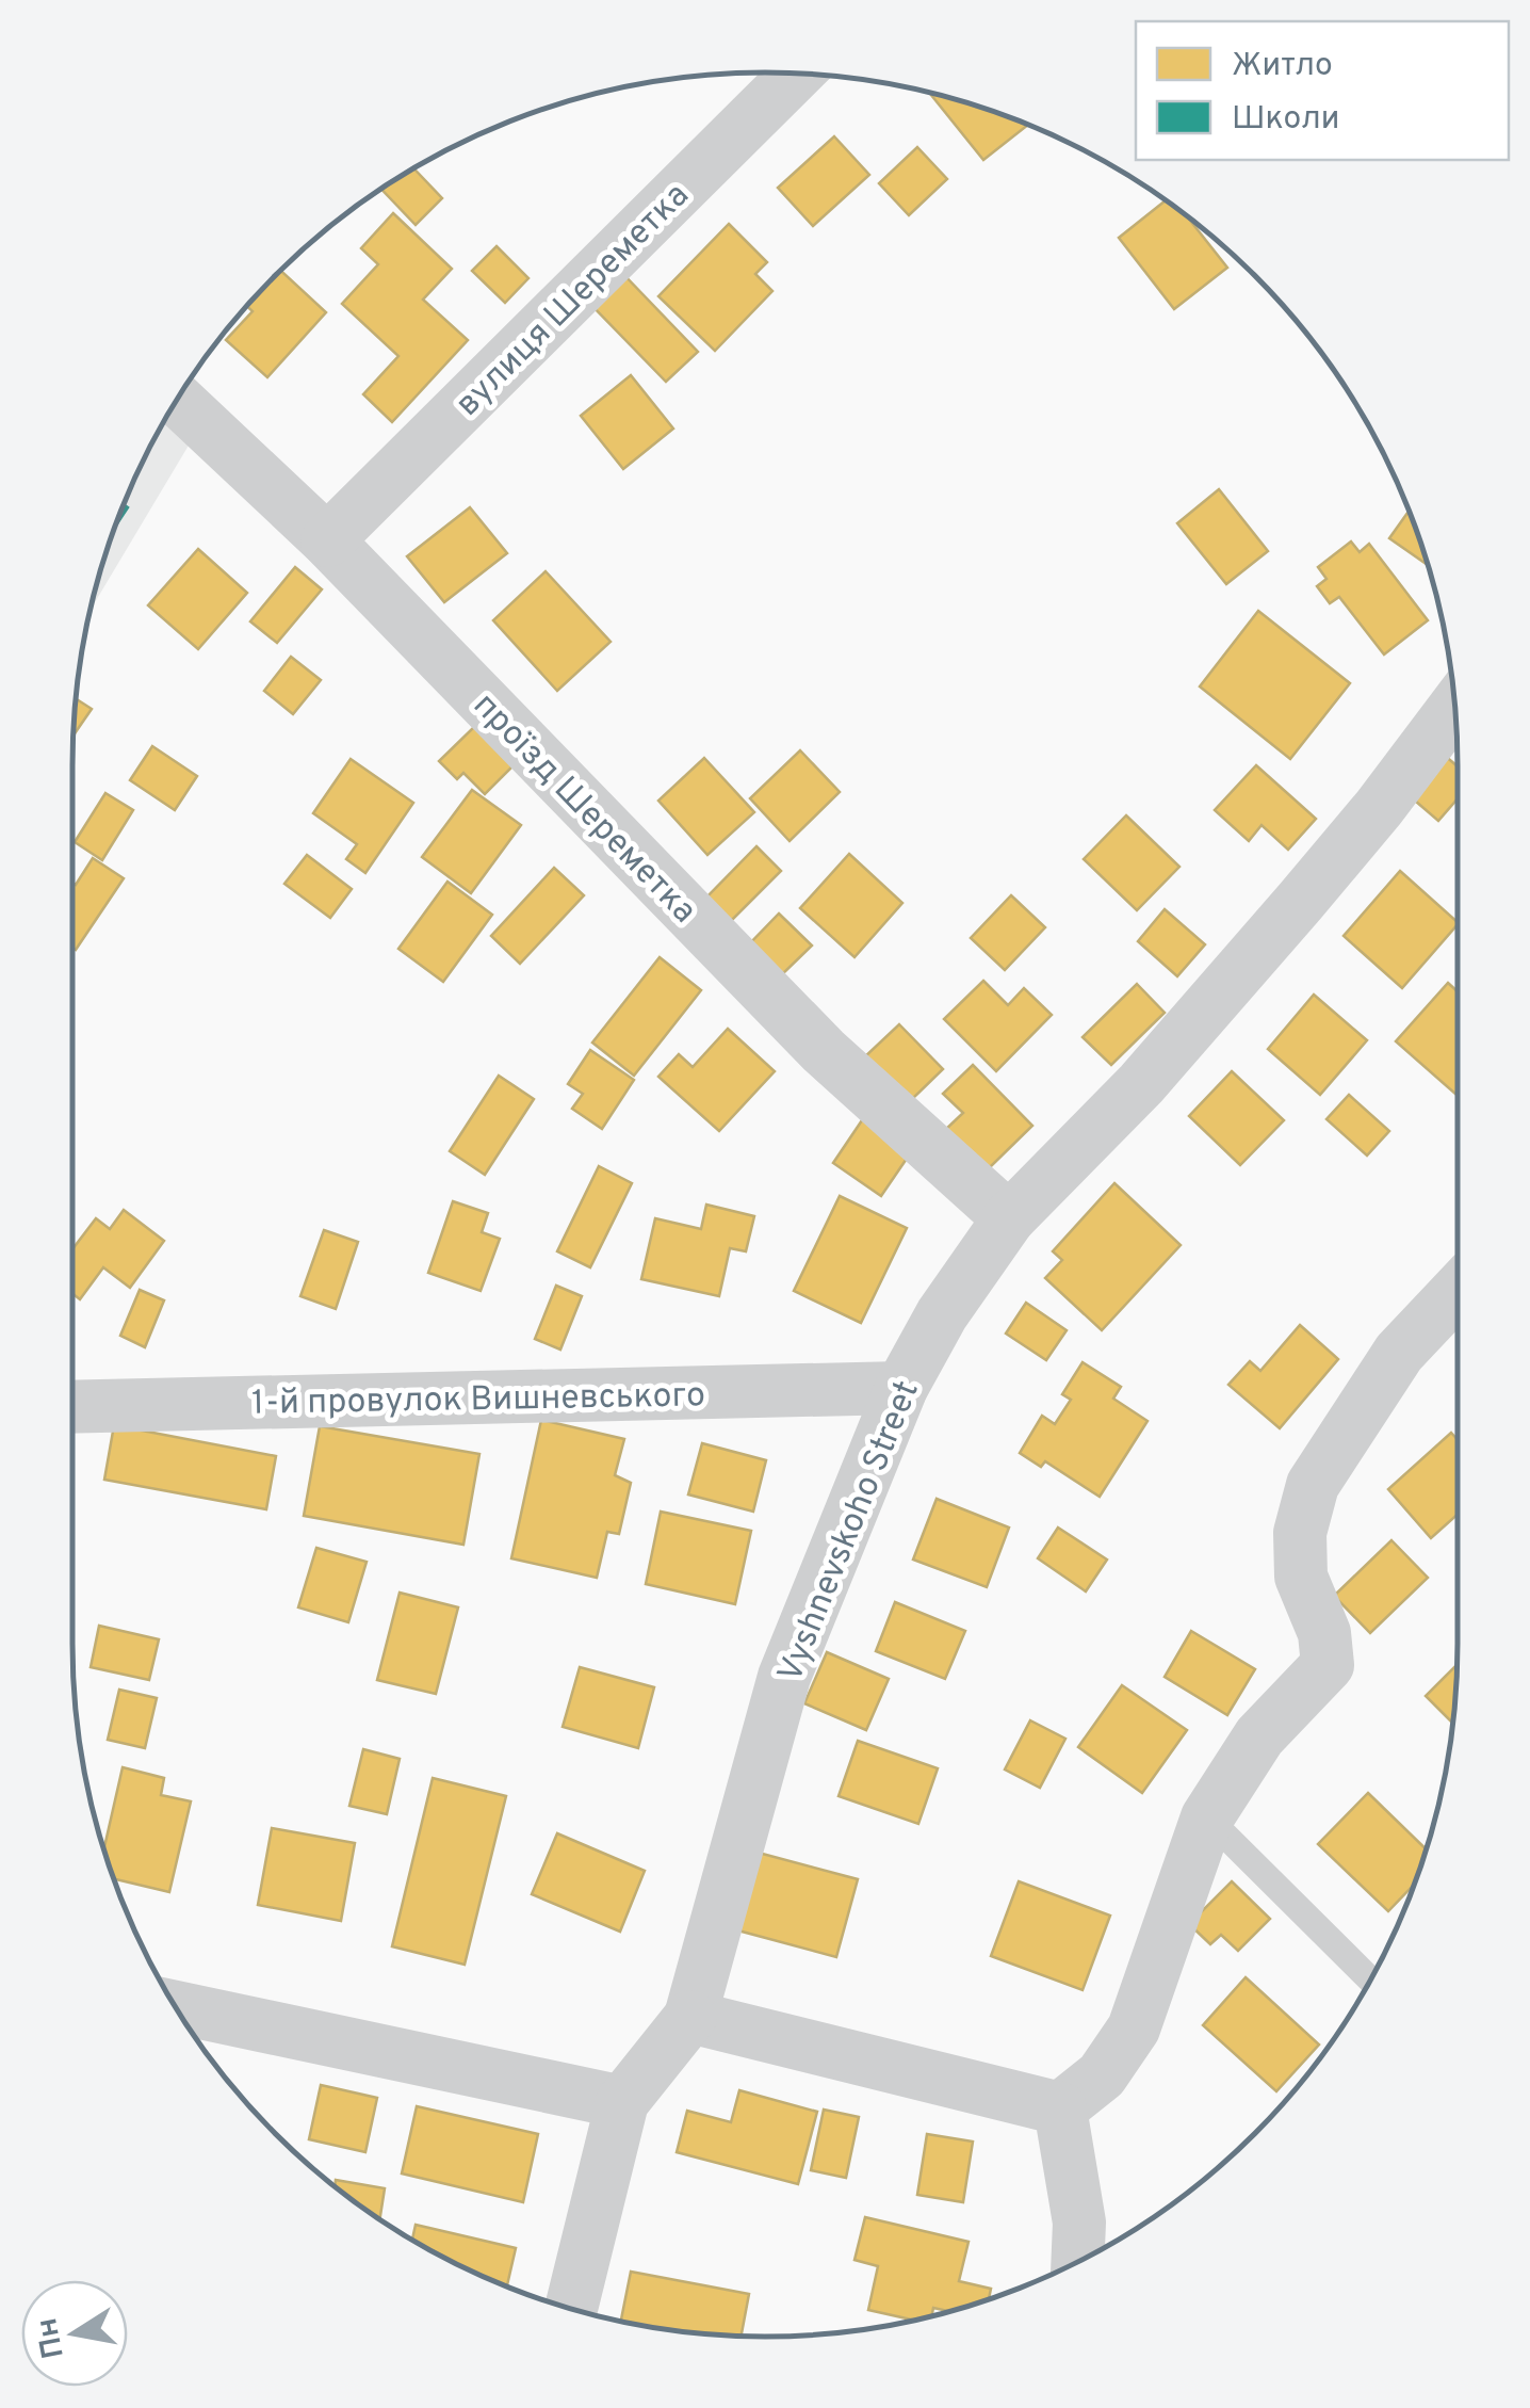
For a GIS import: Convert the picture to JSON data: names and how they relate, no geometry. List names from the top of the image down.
{
  "streets": {
    "street": [
      "вулиця Шереметка",
      "проїзд Шереметка",
      "1-й провулок Вишневського",
      "Vyshnevskoho Street"
    ]
  },
  "crossings": [
    ["вулиця Шереметка", "проїзд Шереметка"],
    ["проїзд Шереметка", "Vyshnevskoho Street"],
    ["1-й провулок Вишневського", "Vyshnevskoho Street"]
  ],
  "legend": ["Житло", "Школи"],
  "north": "left"
}
